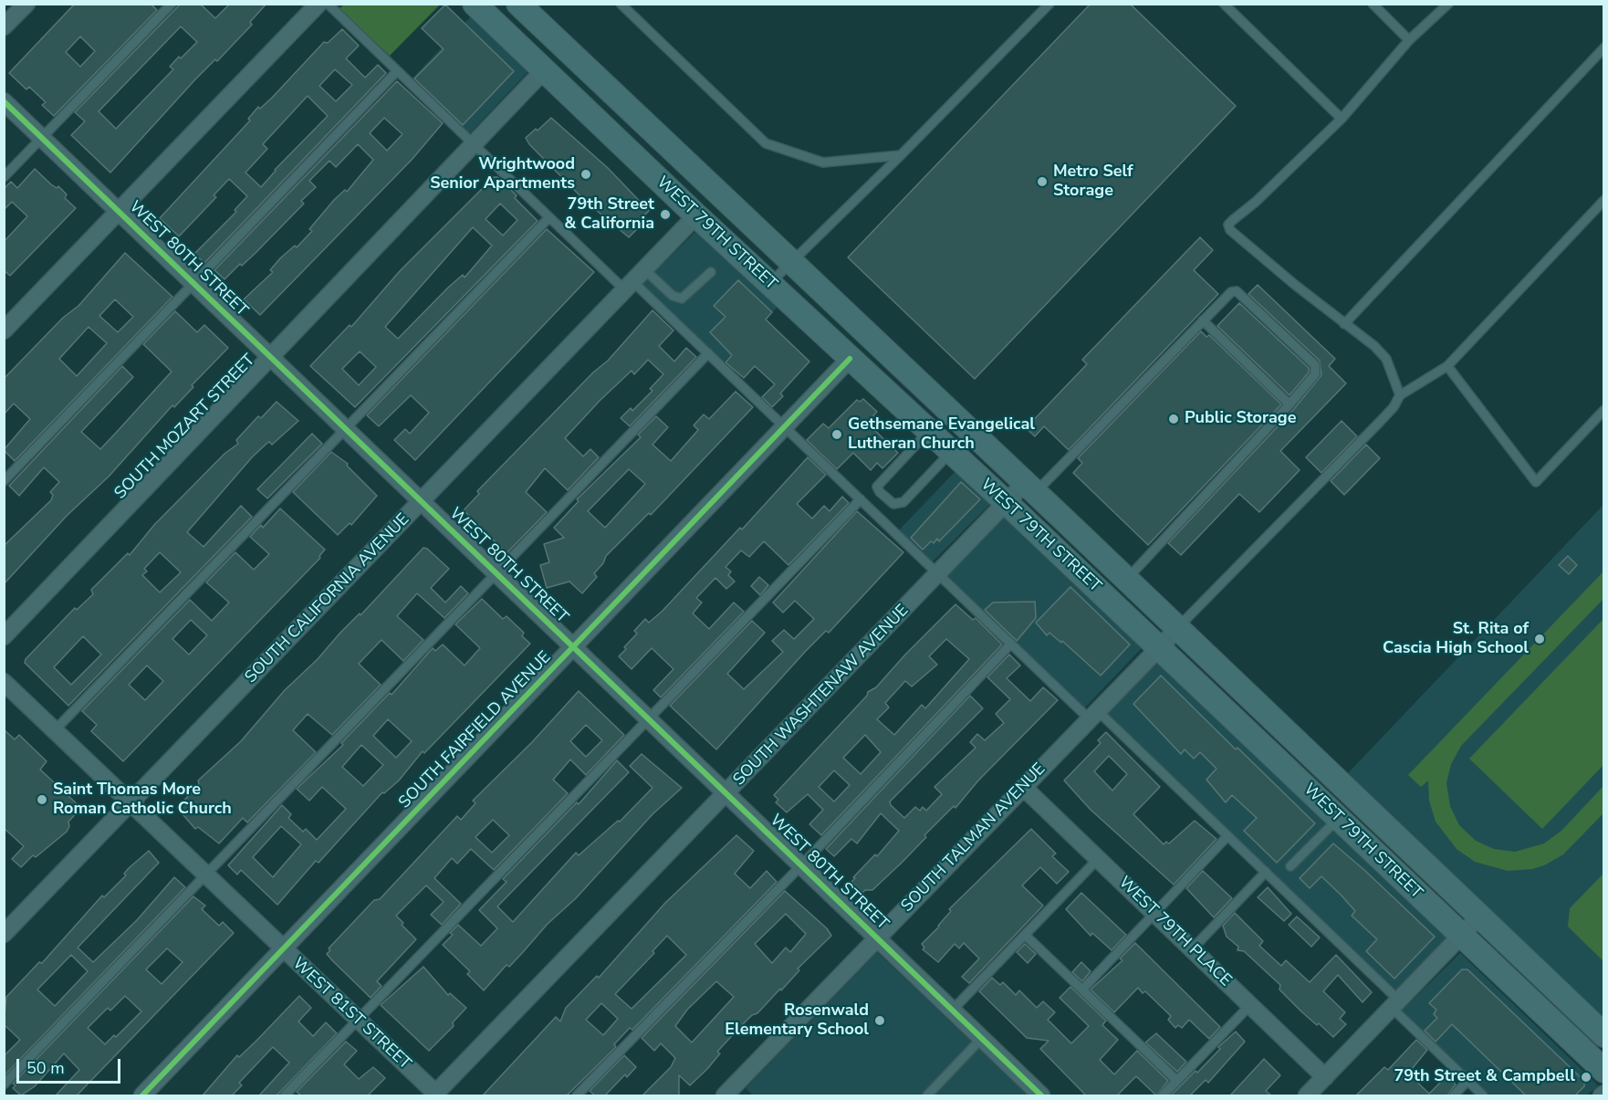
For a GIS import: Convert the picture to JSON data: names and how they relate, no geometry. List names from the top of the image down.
{
  "streets": {
    "main road": ["WEST 79TH STREET"],
    "street": [
      "WEST 80TH STREET",
      "SOUTH MOZART STREET",
      "SOUTH CALIFORNIA AVENUE",
      "SOUTH WASHTENAW AVENUE",
      "SOUTH FAIRFIELD AVENUE",
      "SOUTH TALMAN AVENUE",
      "WEST 79TH PLACE",
      "WEST 81ST STREET"
    ]
  },
  "crossings": [
    ["WEST 79TH STREET", "SOUTH MOZART STREET"],
    ["WEST 79TH STREET", "SOUTH CALIFORNIA AVENUE"],
    ["WEST 79TH STREET", "SOUTH WASHTENAW AVENUE"],
    ["WEST 79TH STREET", "SOUTH FAIRFIELD AVENUE"],
    ["WEST 79TH STREET", "SOUTH TALMAN AVENUE"],
    ["WEST 80TH STREET", "SOUTH MOZART STREET"],
    ["WEST 80TH STREET", "SOUTH CALIFORNIA AVENUE"],
    ["WEST 80TH STREET", "SOUTH WASHTENAW AVENUE"],
    ["WEST 80TH STREET", "SOUTH FAIRFIELD AVENUE"],
    ["WEST 80TH STREET", "SOUTH TALMAN AVENUE"],
    ["SOUTH CALIFORNIA AVENUE", "WEST 81ST STREET"],
    ["SOUTH WASHTENAW AVENUE", "WEST 81ST STREET"],
    ["SOUTH FAIRFIELD AVENUE", "WEST 81ST STREET"],
    ["SOUTH TALMAN AVENUE", "WEST 79TH PLACE"]
  ],
  "places": [
    "Wrightwood Senior Apartments",
    "Metro Self Storage",
    "79th Street & California",
    "Public Storage",
    "Gethsemane Evangelical Lutheran Church",
    "St. Rita of Cascia High School",
    "Saint Thomas More Roman Catholic Church",
    "Rosenwald Elementary School",
    "79th Street & Campbell"
  ],
  "scale_bar": "50 m"
}
